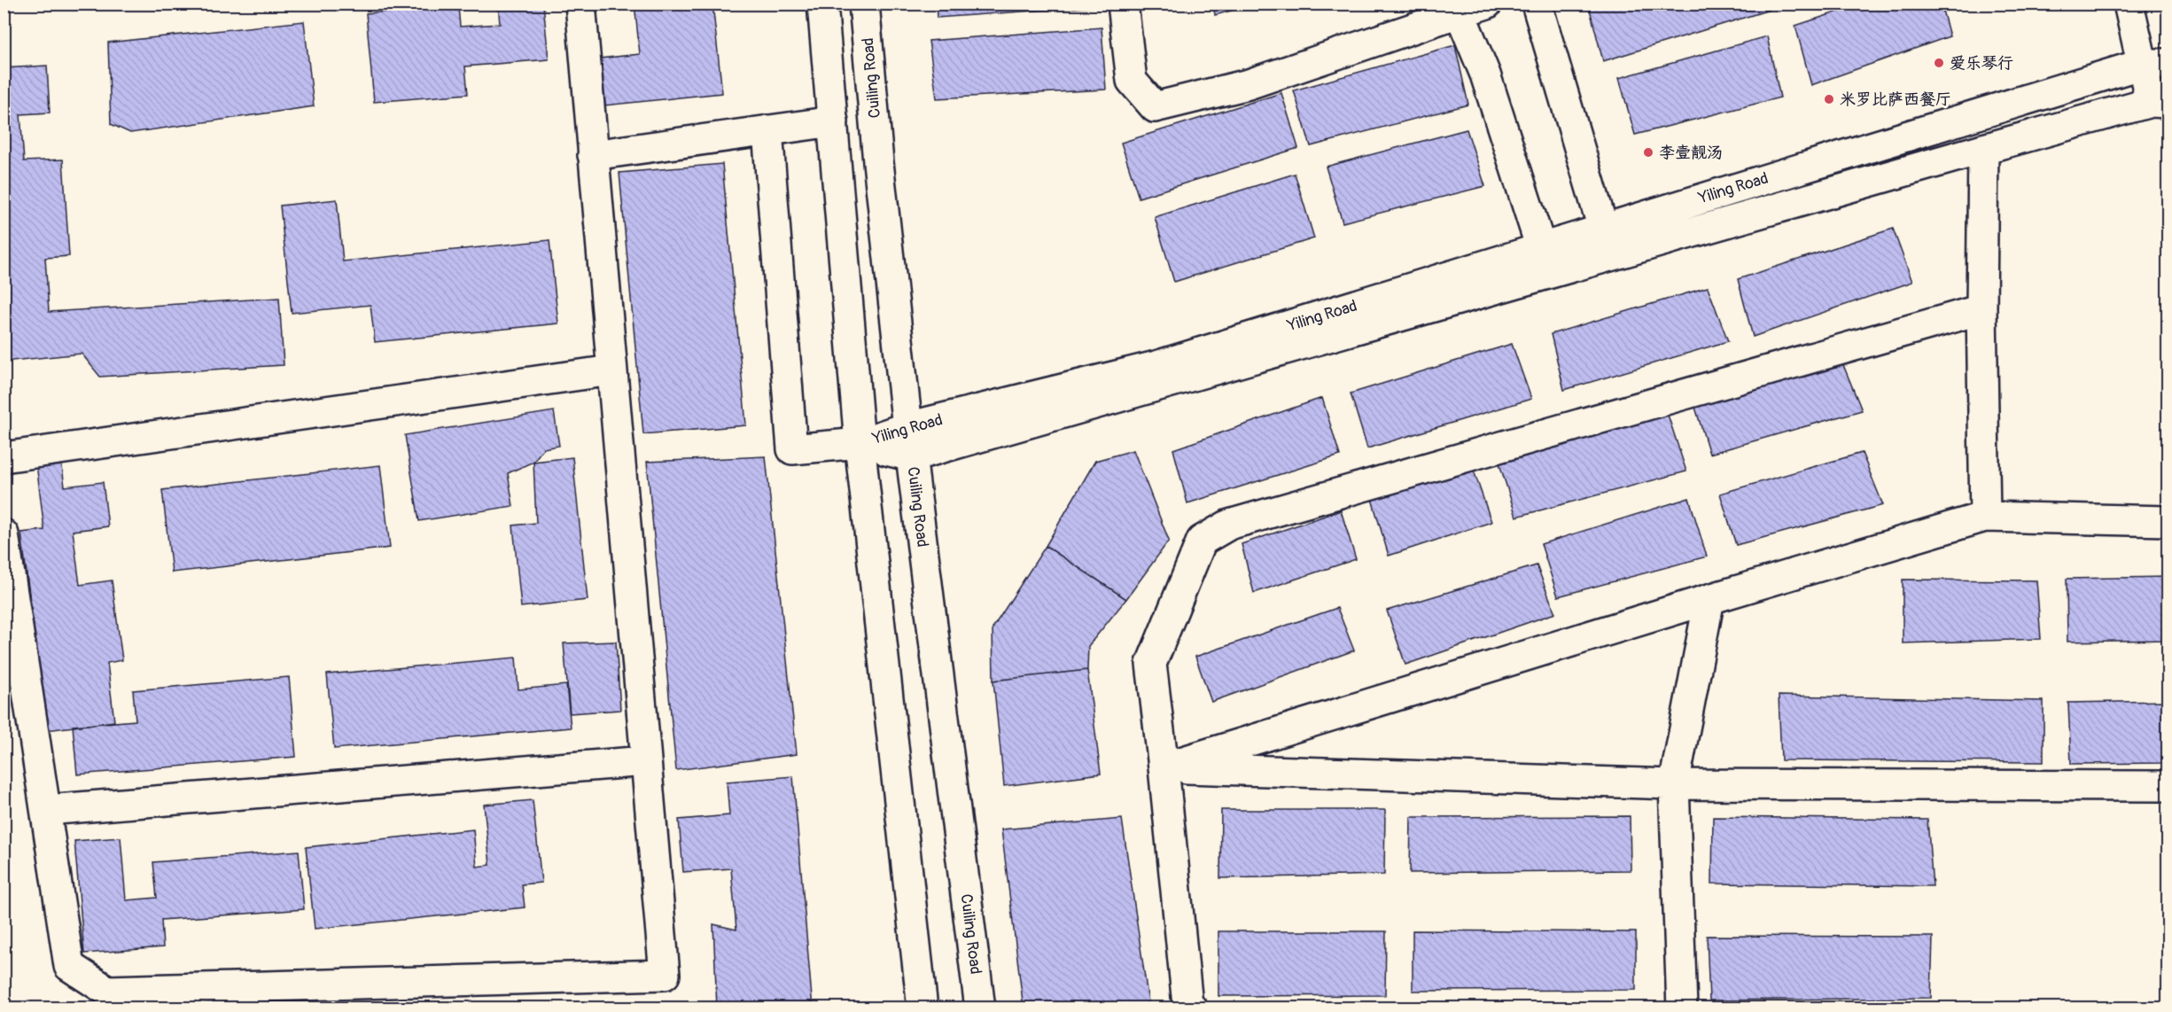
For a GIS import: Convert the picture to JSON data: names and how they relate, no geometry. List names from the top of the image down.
{
  "streets": {
    "street": ["Cuiling Road", "Yiling Road"]
  },
  "crossings": [
    ["Cuiling Road", "Yiling Road"]
  ],
  "places": ["爱乐琴行", "米罗比萨西餐厅", "李壹靓汤"]
}
